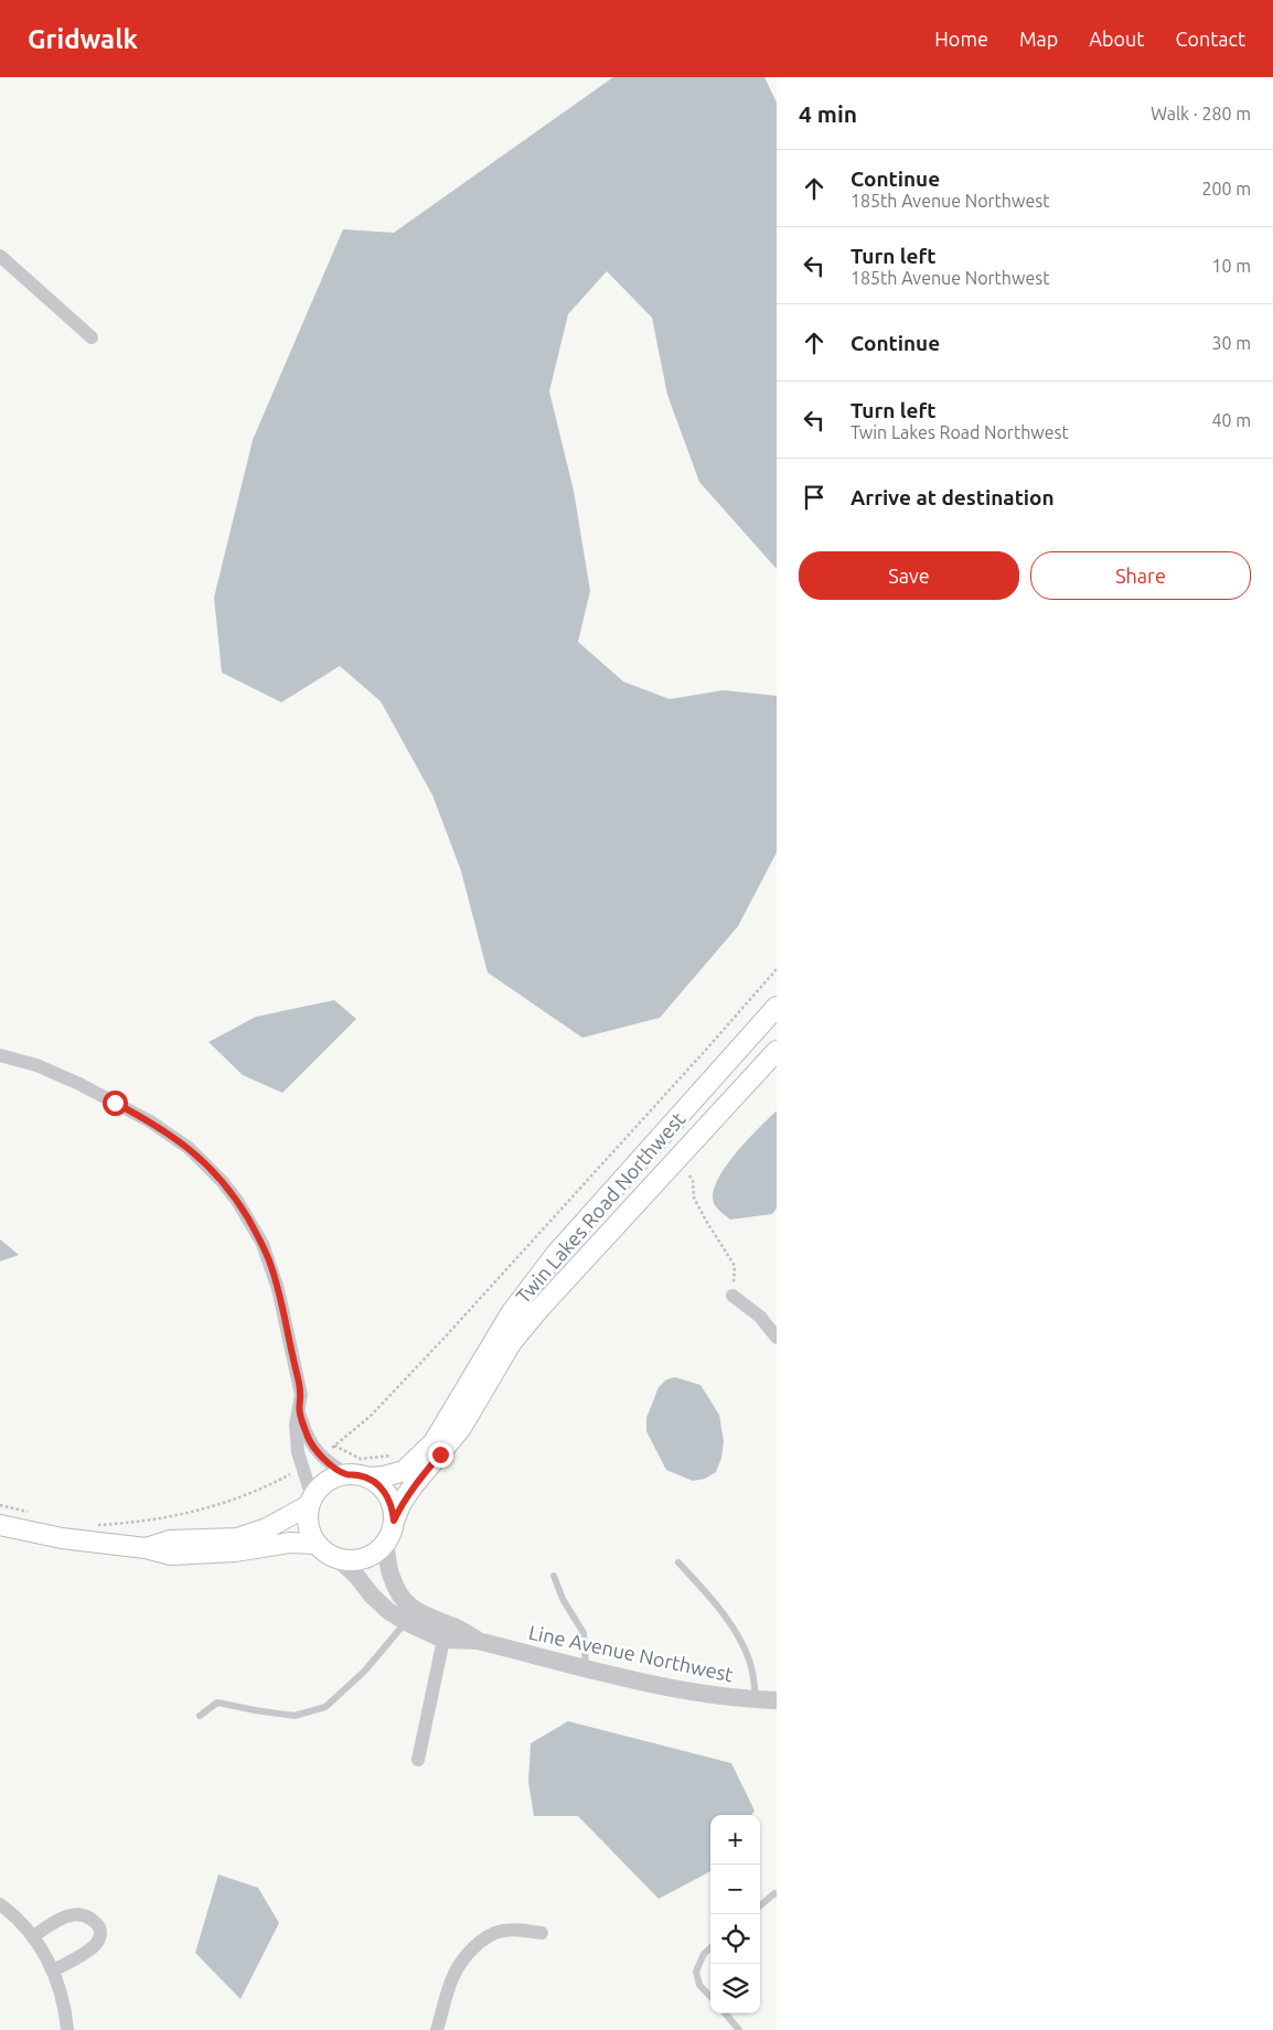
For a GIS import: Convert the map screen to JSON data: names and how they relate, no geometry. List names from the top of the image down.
{
  "streets": {
    "main road": ["Twin Lakes Road Northwest"],
    "street": ["Line Avenue Northwest"]
  },
  "crossings": [
    ["Twin Lakes Road Northwest", "Line Avenue Northwest"]
  ],
  "page": {
    "header": "Gridwalk",
    "nav": [
      "Home",
      "Map",
      "About",
      "Contact"
    ],
    "heading": ["4 min", "Walk · 280 m"],
    "list": [
      ["Continue", "185th Avenue Northwest", "200 m"],
      ["Turn left", "185th Avenue Northwest", "10 m"],
      ["Continue", "30 m"],
      ["Turn left", "Twin Lakes Road Northwest", "40 m"],
      "Arrive at destination"
    ],
    "buttons": ["Save", "Share"],
    "map_buttons": ["+", "−"]
  }
}
